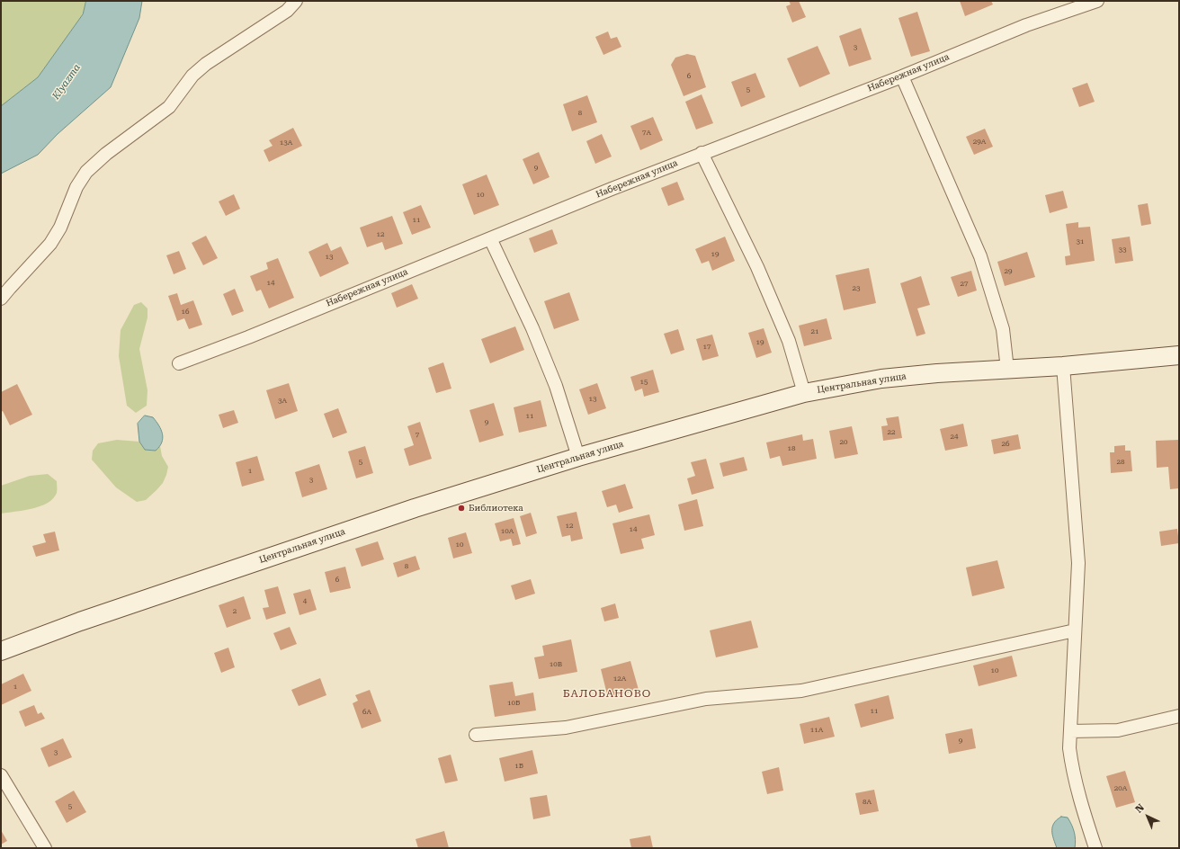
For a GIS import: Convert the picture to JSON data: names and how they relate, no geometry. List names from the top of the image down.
{
  "streets": {
    "main road": ["Центральная улица"],
    "street": ["Набережная улица"]
  },
  "districts": ["БАЛОБАНОВО"],
  "water": ["Klyazma"],
  "places": ["Библиотека"],
  "house_numbers": [
    "3",
    "6",
    "5",
    "8",
    "7А",
    "29А",
    "13А",
    "9",
    "10",
    "11",
    "12",
    "31",
    "33",
    "19",
    "13",
    "29",
    "14",
    "27",
    "23",
    "16",
    "21",
    "19",
    "17",
    "15",
    "13",
    "3А",
    "11",
    "9",
    "22",
    "7",
    "24",
    "20",
    "26",
    "18",
    "5",
    "28",
    "1",
    "3",
    "12",
    "14",
    "10А",
    "10",
    "8",
    "6",
    "4",
    "2",
    "10В",
    "10",
    "12А",
    "1",
    "10Б",
    "11",
    "6А",
    "11А",
    "9",
    "3",
    "1Б",
    "20А",
    "8А",
    "5"
  ],
  "north": "top left"
}
